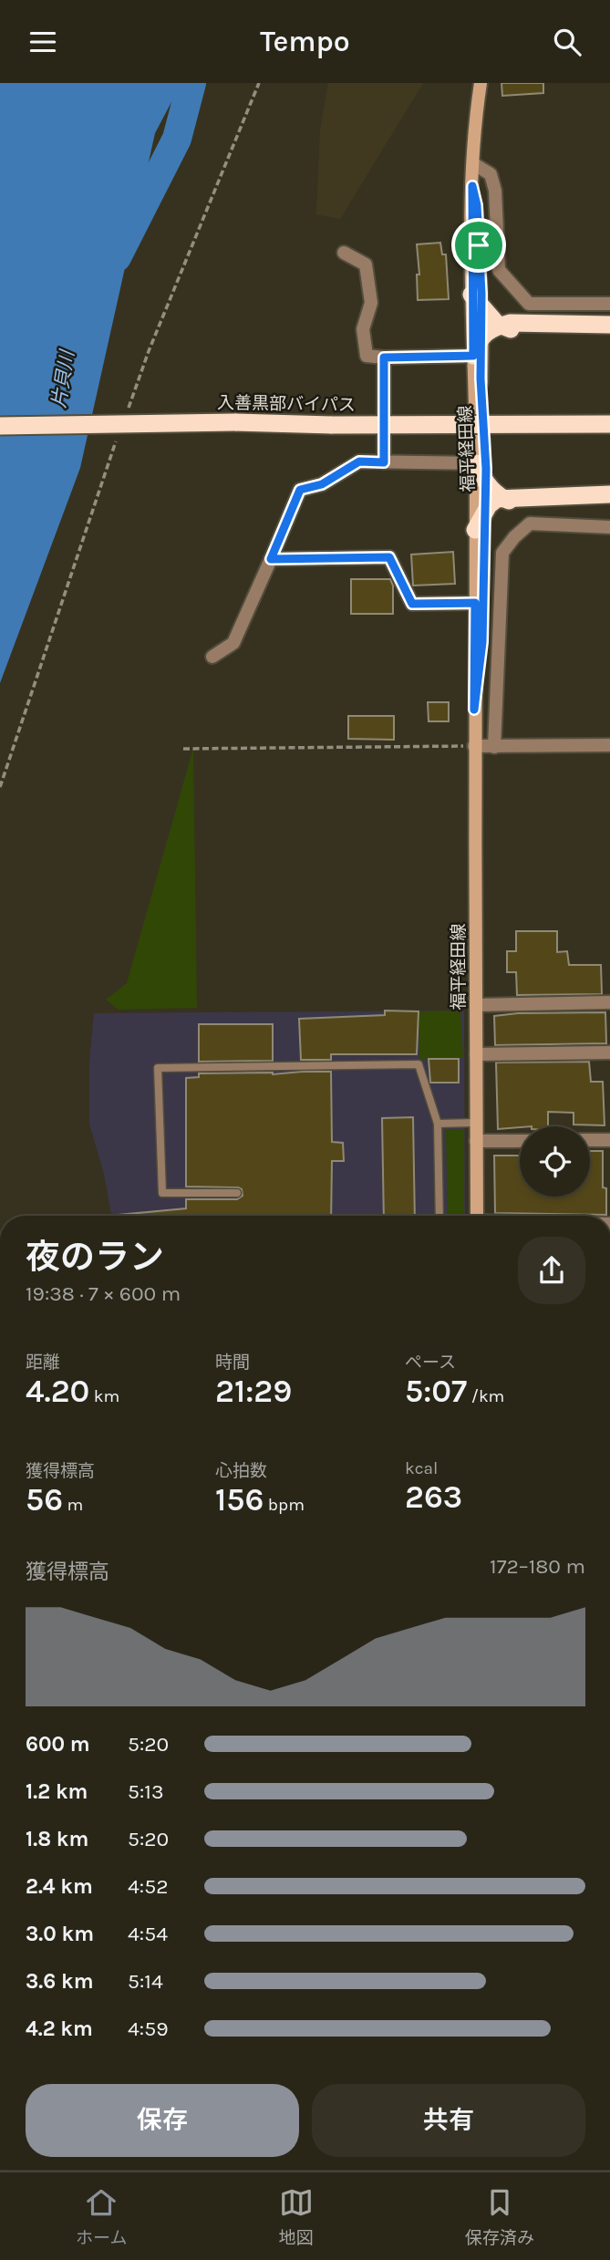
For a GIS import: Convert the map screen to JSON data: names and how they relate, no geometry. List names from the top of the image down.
{
  "streets": {
    "highway": ["入善黒部バイパス"],
    "main road": ["福平経田線"]
  },
  "water": ["片貝川"],
  "page": {
    "header": "Tempo",
    "heading": ["夜のラン", "19:38 · 7 × 600 m"],
    "stats": [
      ["距離", "4.20 km"],
      ["時間", "21:29"],
      ["ペース", "5:07 /km"],
      ["獲得標高", "56 m"],
      ["心拍数", "156 bpm"],
      ["kcal", "263"]
    ],
    "chart": ["獲得標高", "172–180 m"],
    "list": [
      {
        "name": "600 m",
        "note": "5:20"
      },
      {
        "name": "1.2 km",
        "note": "5:13"
      },
      {
        "name": "1.8 km",
        "note": "5:20"
      },
      {
        "name": "2.4 km",
        "note": "4:52"
      },
      {
        "name": "3.0 km",
        "note": "4:54"
      },
      {
        "name": "3.6 km",
        "note": "5:14"
      },
      {
        "name": "4.2 km",
        "note": "4:59"
      }
    ],
    "buttons": ["保存", "共有"],
    "tabs": ["ホーム", "地図", "保存済み"]
  }
}
